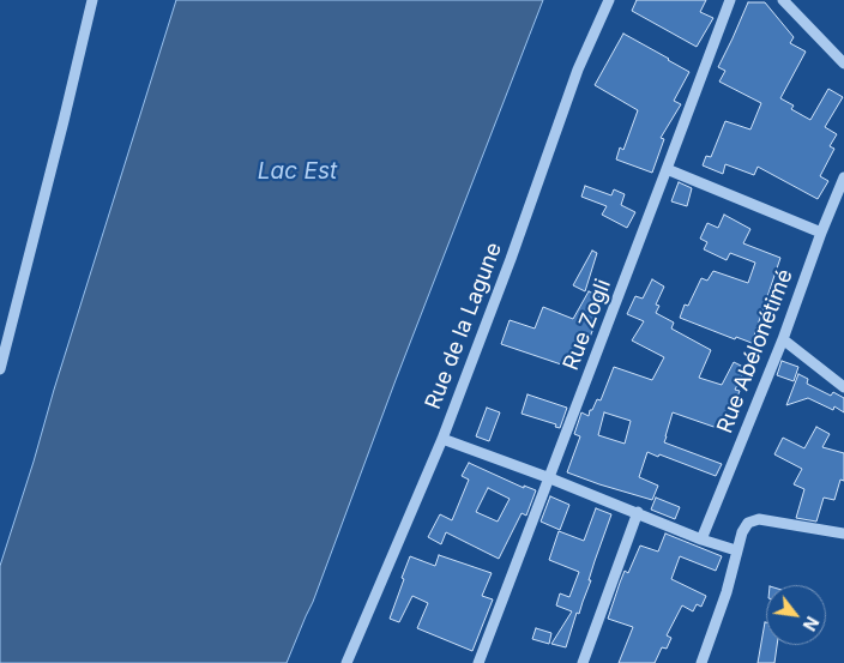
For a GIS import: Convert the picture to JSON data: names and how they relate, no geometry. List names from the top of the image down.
{
  "streets": {
    "street": ["Rue Zogli", "Rue de la Lagune", "Rue Abélonétimé"]
  },
  "water": ["Lac Est"],
  "north": "bottom right"
}
